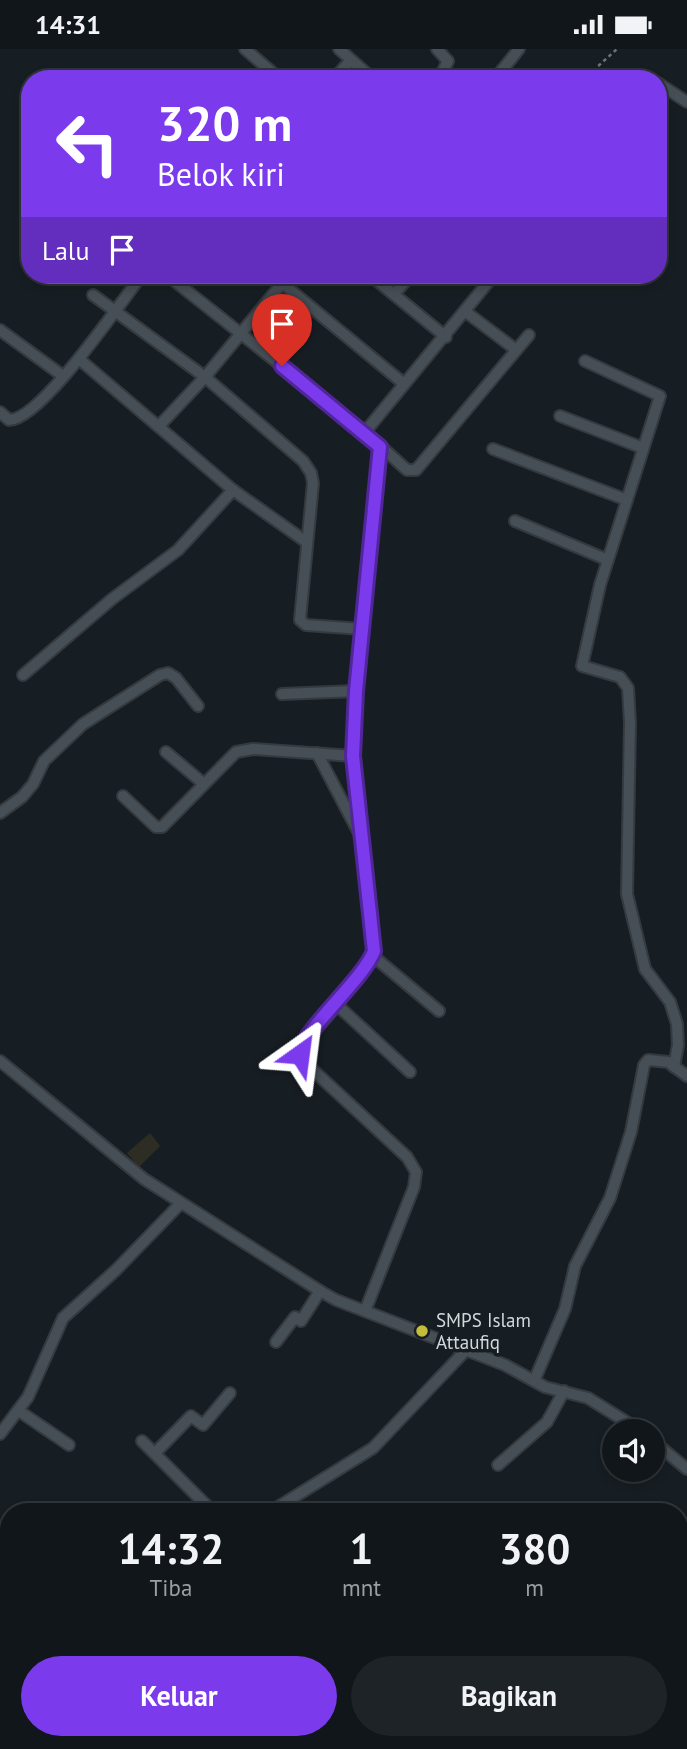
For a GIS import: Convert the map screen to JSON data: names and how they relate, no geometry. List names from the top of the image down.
{
  "places": ["SMPS Islam Attaufiq"],
  "page": {
    "status": "14:31",
    "turn": ["320 m", "Belok kiri"],
    "then": "Lalu",
    "eta": [
      "14:32",
      "Tiba",
      "1",
      "mnt",
      "380",
      "m"
    ],
    "buttons": ["Keluar", "Bagikan"]
  }
}
